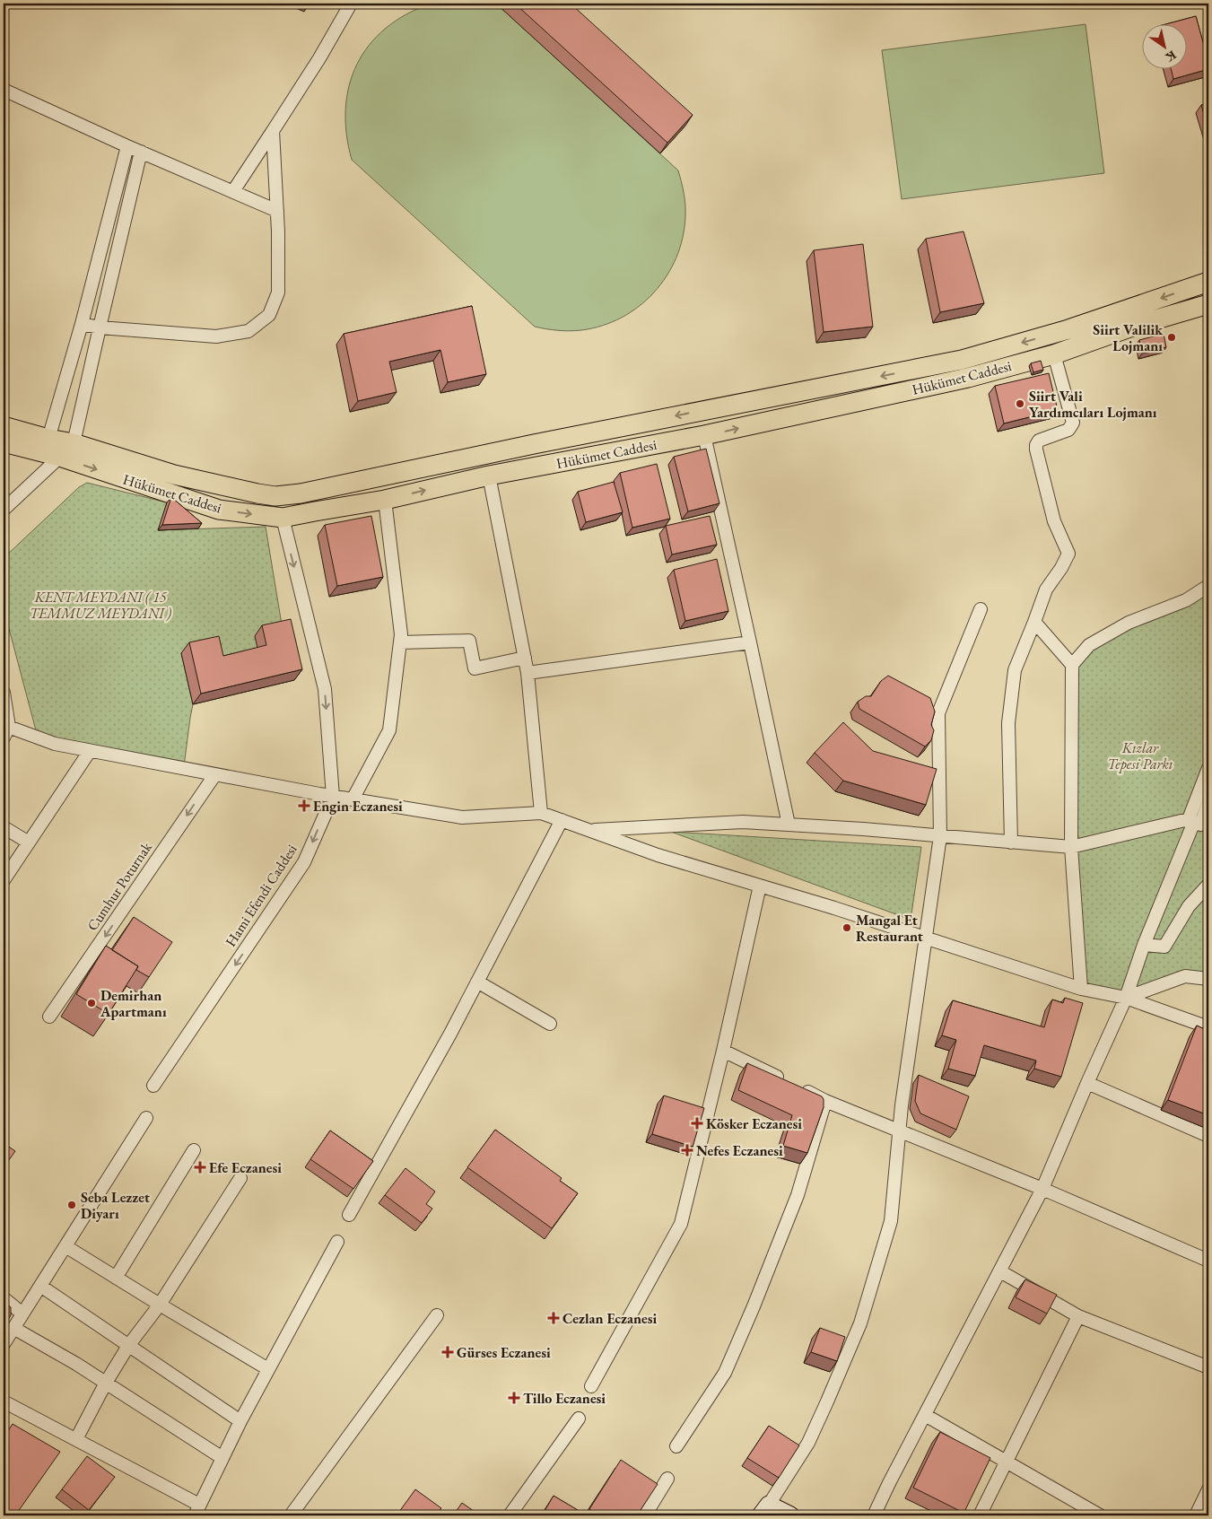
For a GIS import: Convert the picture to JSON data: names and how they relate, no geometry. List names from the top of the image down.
{
  "streets": {
    "main road": ["Hükümet Caddesi"],
    "street": ["Cumhur Poturnak", "Hami Efendi Caddesi"]
  },
  "crossings": [
    ["Hükümet Caddesi", "Hami Efendi Caddesi"]
  ],
  "one_way": ["Cumhur Poturnak"],
  "parks": ["KENT MEYDANI ( 15 TEMMUZ MEYDANI )", "Kızlar Tepesi Parkı"],
  "places": {
    "other": [
      "Siirt Valilik Lojmanı",
      "Siirt Vali Yardımcıları Lojmanı",
      "Mangal Et Restaurant",
      "Demirhan Apartmanı",
      "Seba Lezzet Diyarı"
    ],
    "health": [
      "Engin Eczanesi",
      "Kösker Eczanesi",
      "Nefes Eczanesi",
      "Efe Eczanesi",
      "Cezlan Eczanesi",
      "Gürses Eczanesi",
      "Tillo Eczanesi"
    ]
  },
  "north": "bottom right"
}
